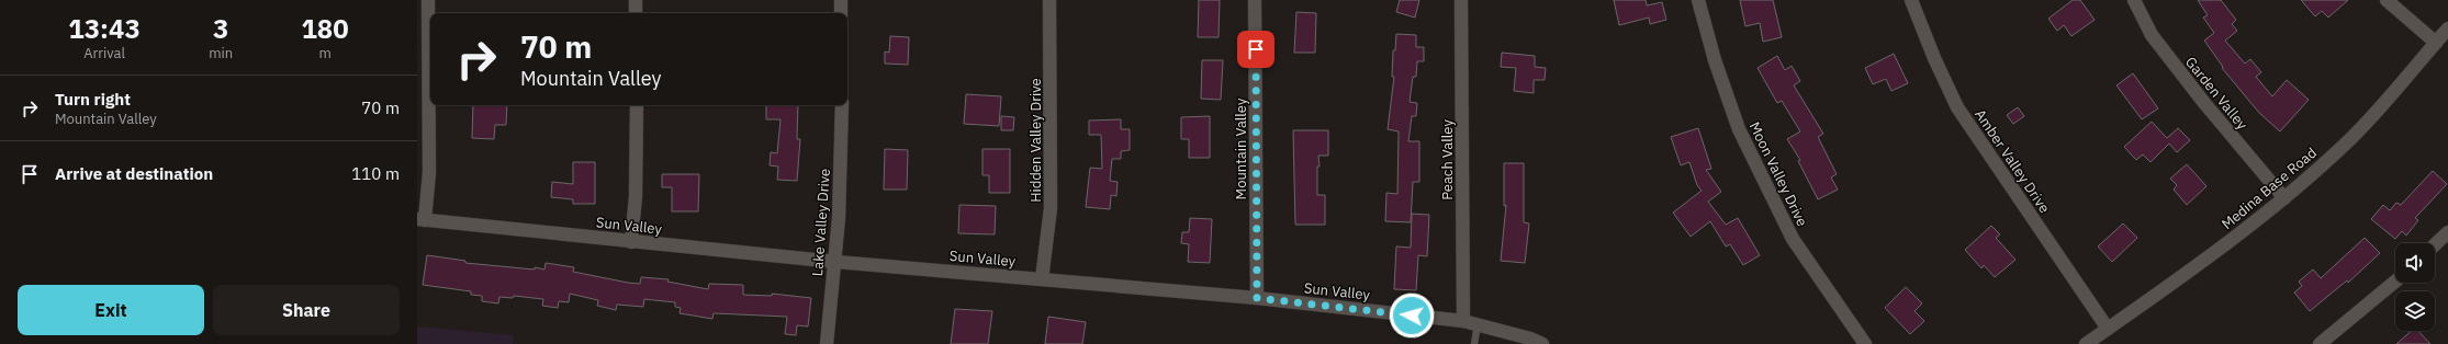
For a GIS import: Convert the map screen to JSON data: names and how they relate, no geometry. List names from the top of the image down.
{
  "streets": {
    "street": [
      "Garden Valley",
      "Hidden Valley Drive",
      "Mountain Valley",
      "Peach Valley",
      "Amber Valley Drive",
      "Moon Valley Drive",
      "Medina Base Road",
      "Lake Valley Drive",
      "Sun Valley"
    ]
  },
  "crossings": [
    ["Garden Valley", "Medina Base Road"],
    ["Hidden Valley Drive", "Sun Valley"],
    ["Mountain Valley", "Sun Valley"],
    ["Peach Valley", "Sun Valley"],
    ["Amber Valley Drive", "Medina Base Road"],
    ["Lake Valley Drive", "Sun Valley"]
  ],
  "page": {
    "eta": [
      "13:43",
      "Arrival",
      "3",
      "min",
      "180",
      "m"
    ],
    "turn": ["70 m", "Mountain Valley"],
    "list": [
      {
        "name": "Turn right",
        "note": "Mountain Valley",
        "value": "70 m"
      },
      {
        "name": "Arrive at destination",
        "value": "110 m"
      }
    ],
    "buttons": ["Exit", "Share"]
  }
}
